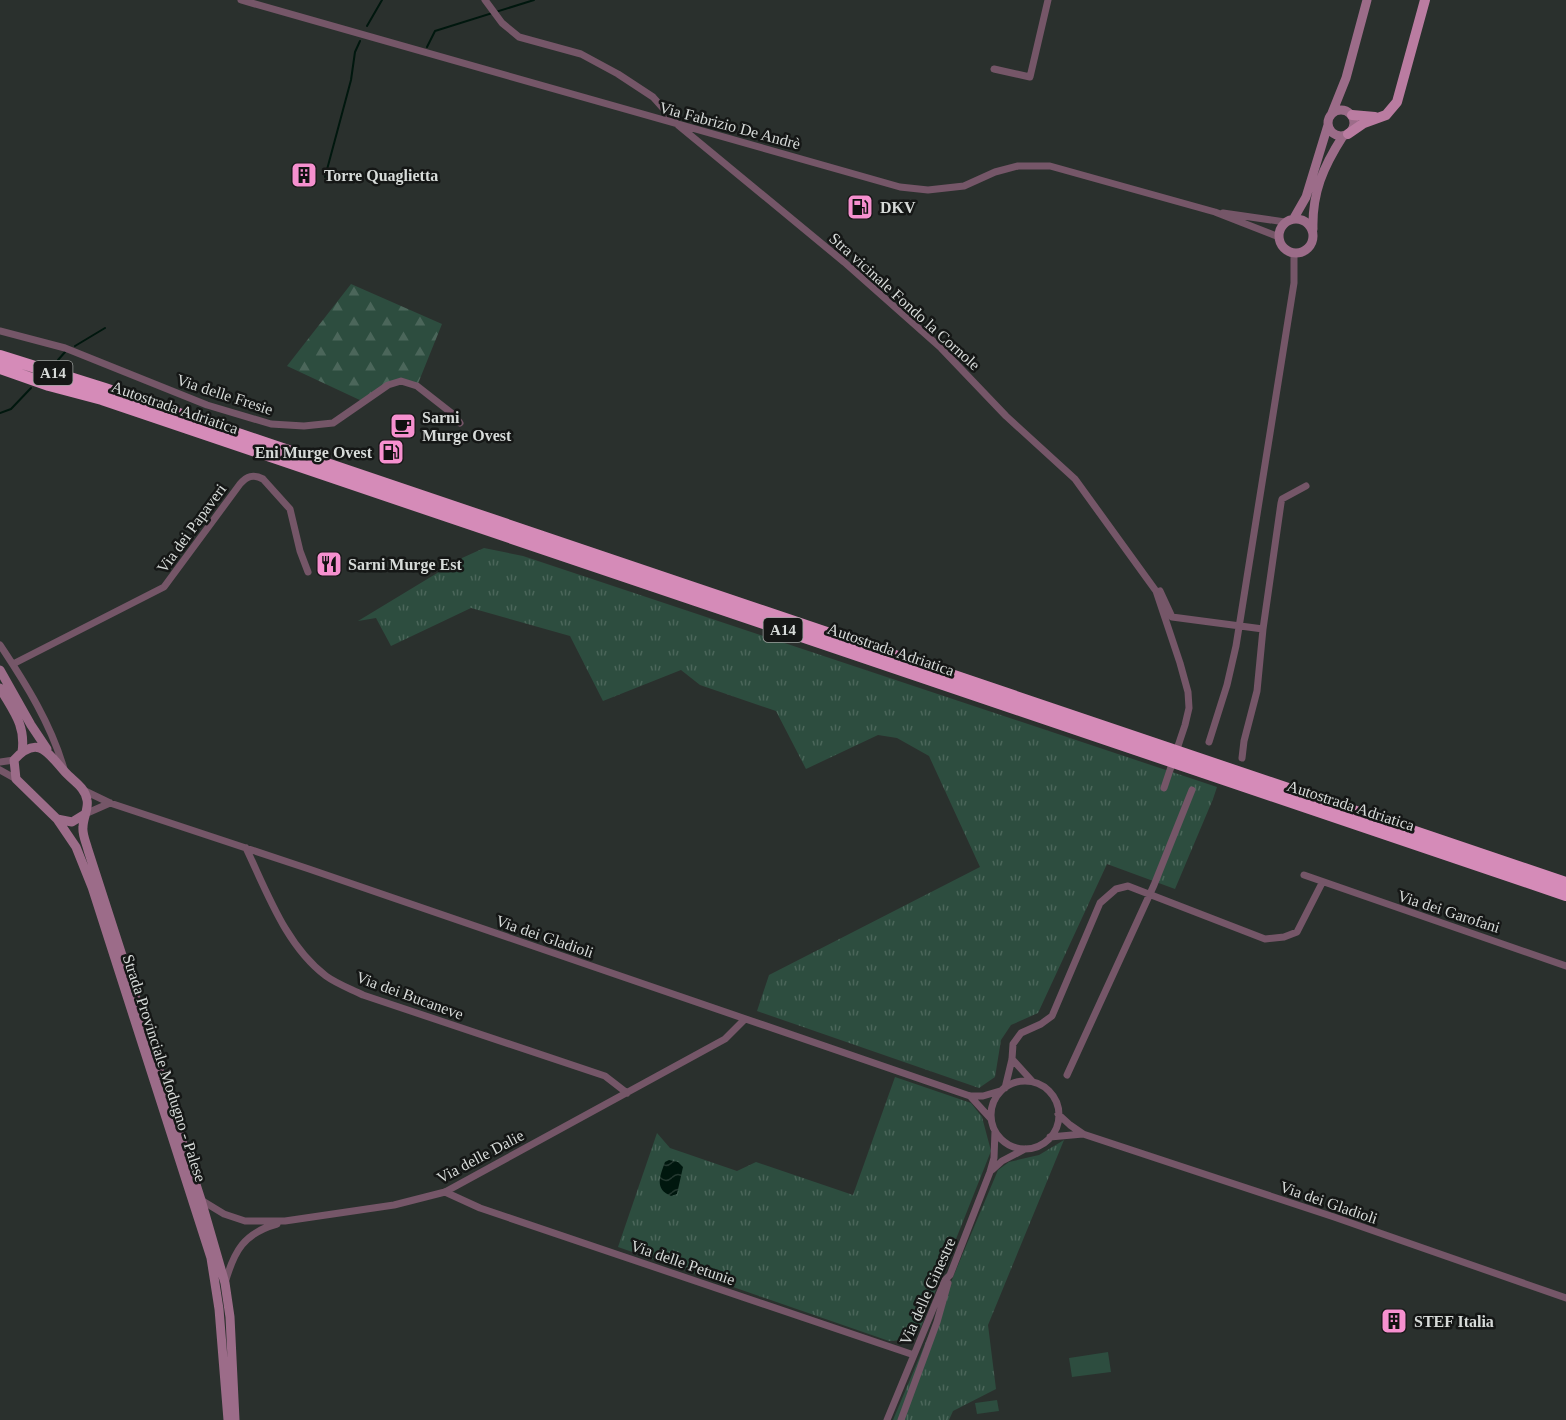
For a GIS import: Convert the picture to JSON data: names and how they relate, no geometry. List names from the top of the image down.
{
  "streets": {
    "highway": ["A14", "Autostrada Adriatica"],
    "main road": ["Strada Provinciale Modugno - Palese"],
    "street": [
      "Via Fabrizio De Andrè",
      "Stra vicinale Fondo la Cornole",
      "Via delle Fresie",
      "Via dei Papaveri",
      "Via dei Garofani",
      "Via dei Gladioli",
      "Via dei Bucaneve",
      "Via delle Dalie",
      "Via delle Petunie",
      "Via delle Ginestre"
    ]
  },
  "crossings": [
    ["Via Fabrizio De Andrè", "Stra vicinale Fondo la Cornole"],
    ["Via dei Gladioli", "Via dei Bucaneve"],
    ["Via dei Gladioli", "Strada Provinciale Modugno - Palese"],
    ["Via dei Gladioli", "Via delle Dalie"],
    ["Via dei Gladioli", "Via delle Ginestre"],
    ["Via dei Bucaneve", "Via delle Dalie"],
    ["Strada Provinciale Modugno - Palese", "Via delle Dalie"],
    ["Via delle Dalie", "Via delle Petunie"],
    ["Via delle Petunie", "Via delle Ginestre"]
  ],
  "places": {
    "building": ["Torre Quaglietta", "STEF Italia"],
    "fuel station": ["DKV", "Eni Murge Ovest"],
    "cafe": ["Sarni Murge Ovest"],
    "restaurant": ["Sarni Murge Est"]
  }
}
